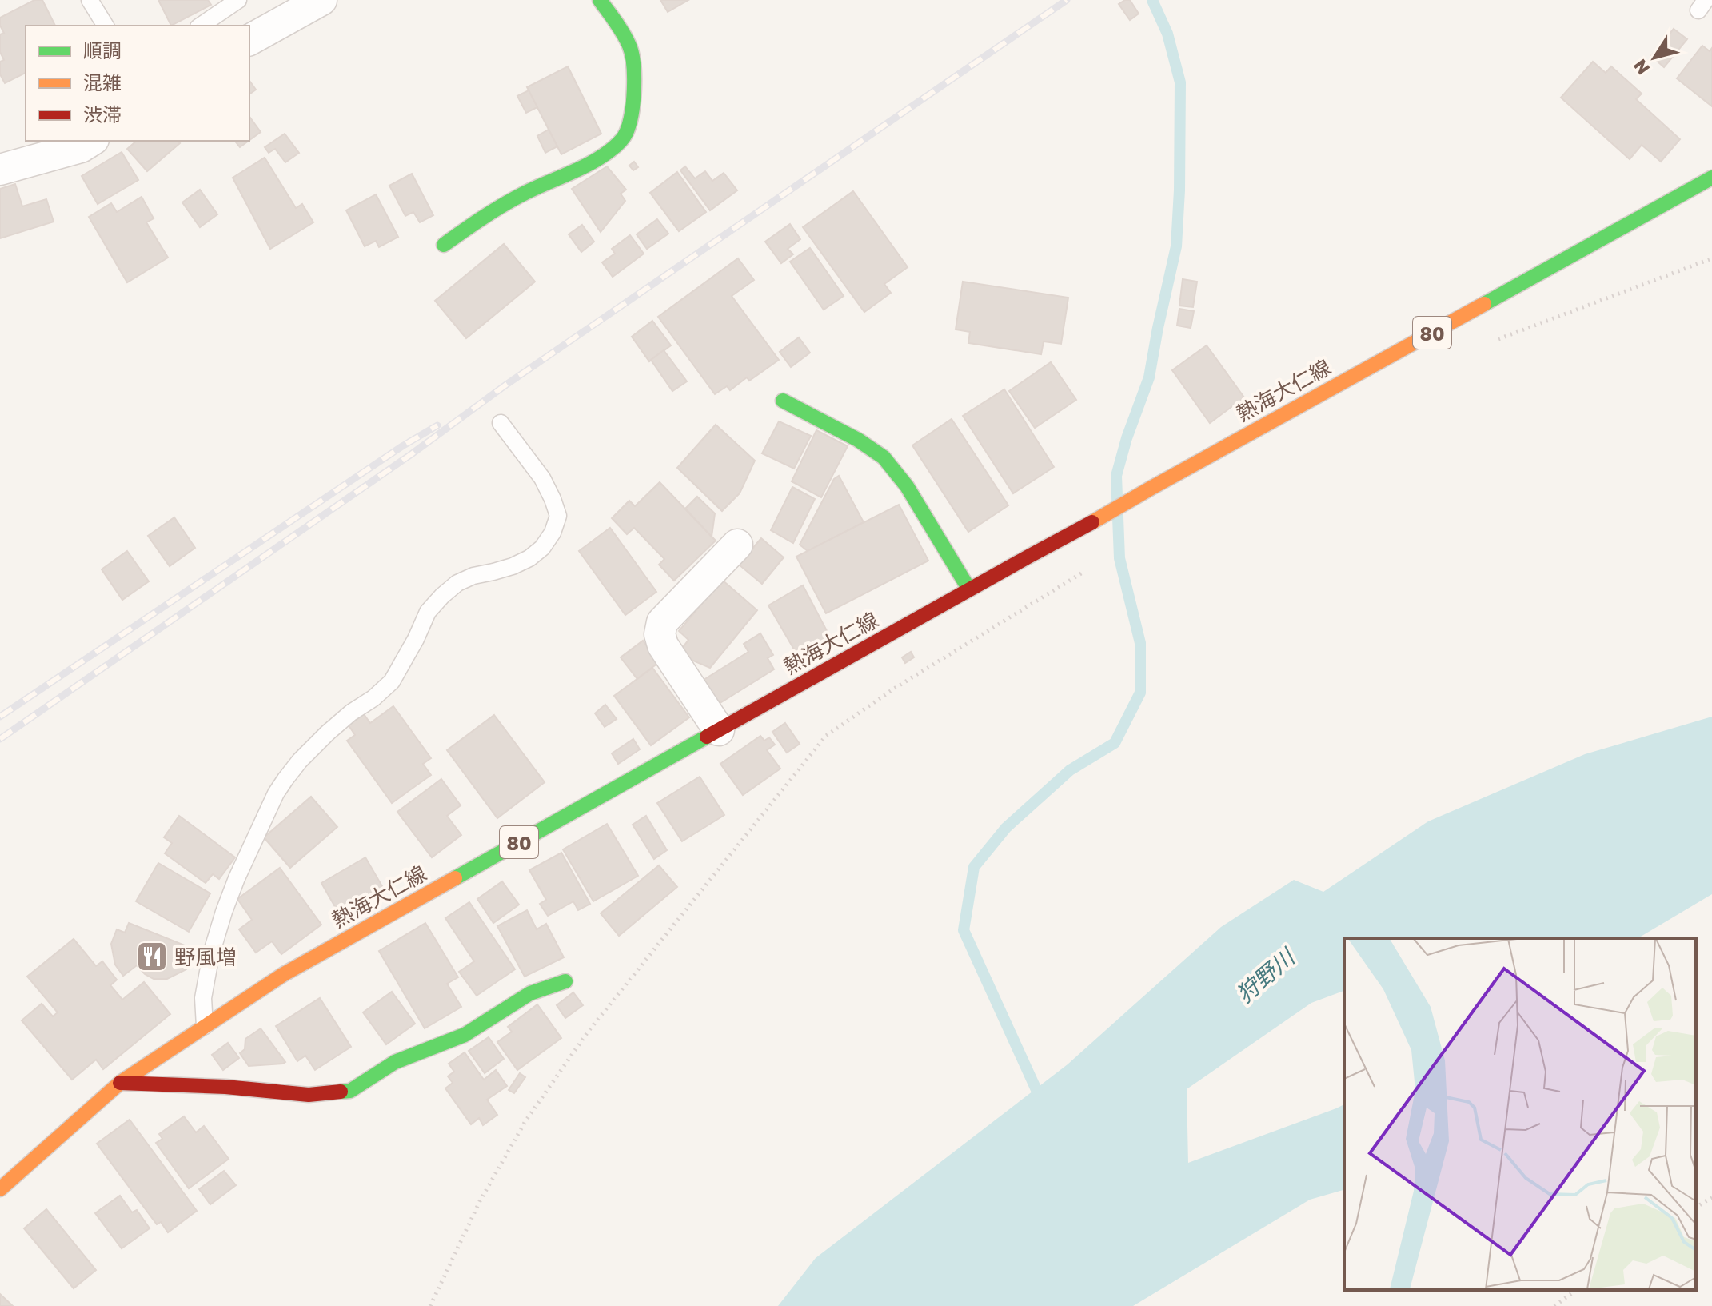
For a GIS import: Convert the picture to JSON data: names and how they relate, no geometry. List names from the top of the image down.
{
  "streets": {
    "main road": ["80", "熱海大仁線"]
  },
  "water": ["狩野川"],
  "places": {
    "restaurant": ["野風増"]
  },
  "legend": ["順調", "混雑", "渋滞"],
  "north": "bottom left"
}
